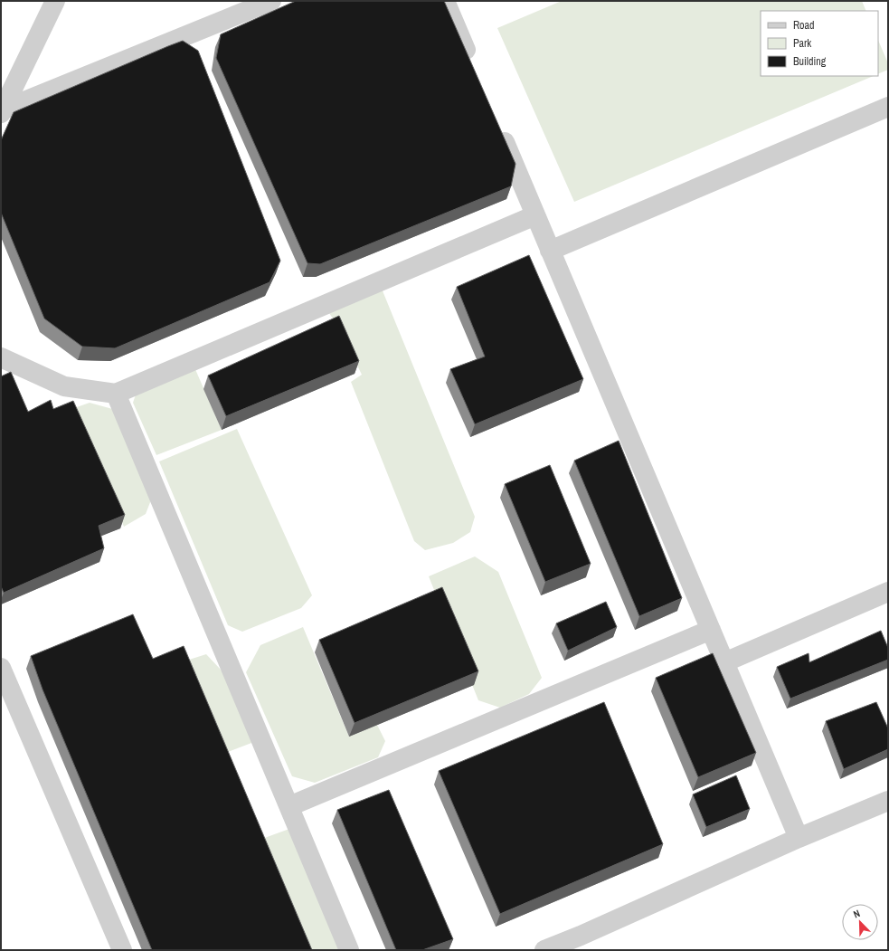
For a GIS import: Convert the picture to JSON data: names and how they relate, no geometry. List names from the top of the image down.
{
  "legend": ["Road", "Park", "Building"],
  "north": "top left"
}
